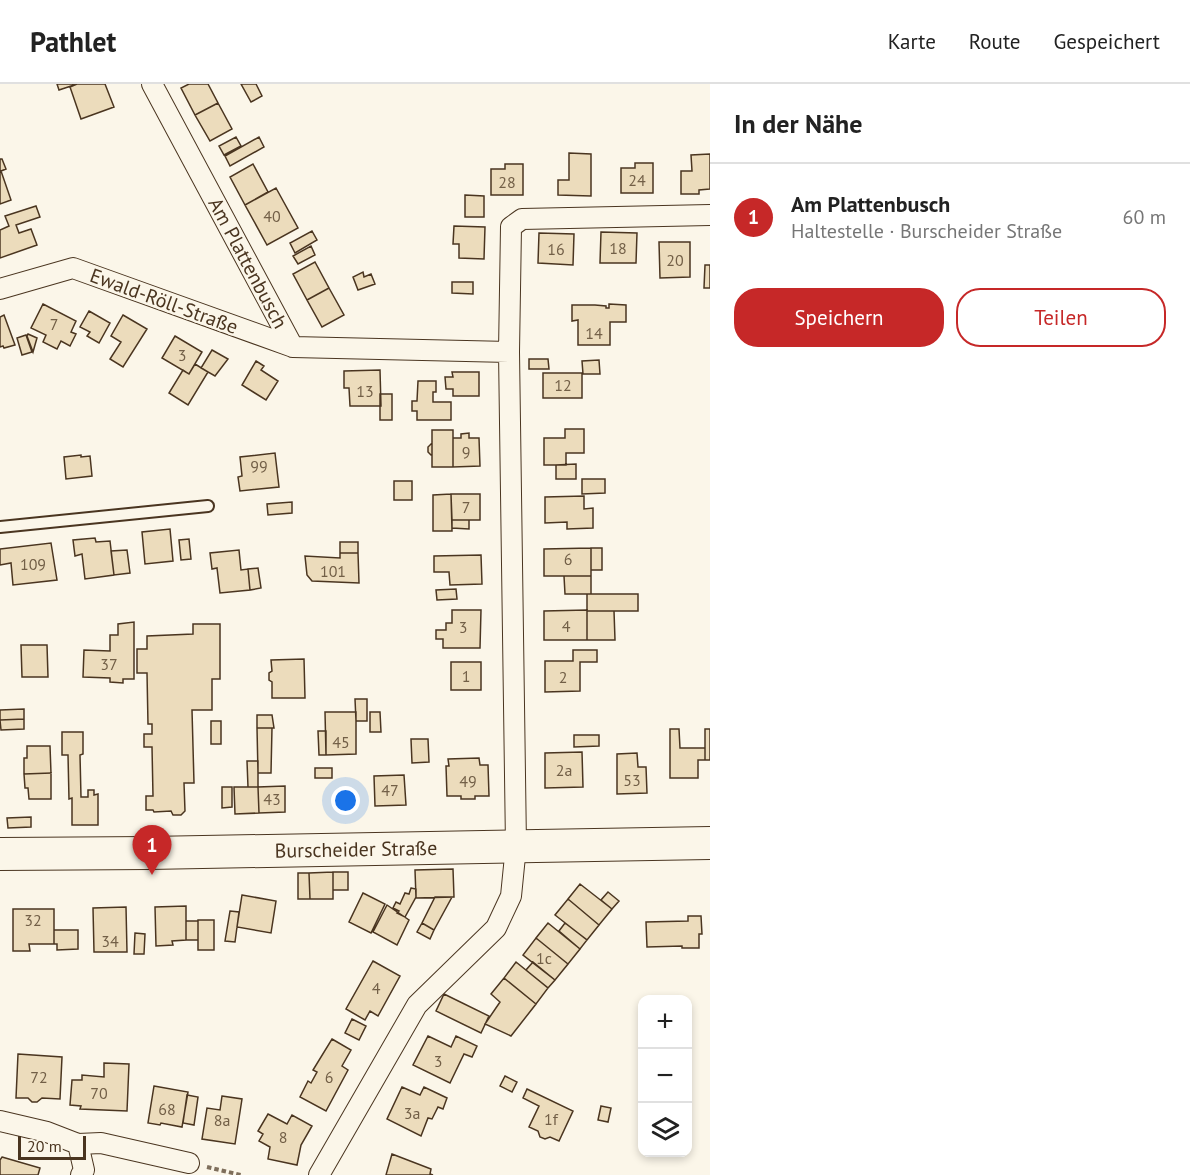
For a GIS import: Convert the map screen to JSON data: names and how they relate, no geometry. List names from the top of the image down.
{
  "streets": {
    "main road": ["Burscheider Straße"],
    "street": ["Am Plattenbusch", "Ewald-Röll-Straße"]
  },
  "crossings": [
    ["Am Plattenbusch", "Ewald-Röll-Straße"]
  ],
  "house_numbers": [
    "24",
    "28",
    "40",
    "18",
    "16",
    "20",
    "7",
    "14",
    "3",
    "12",
    "13",
    "9",
    "99",
    "7",
    "6",
    "109",
    "101",
    "4",
    "3",
    "37",
    "1",
    "2",
    "45",
    "2a",
    "53",
    "49",
    "47",
    "43",
    "32",
    "34",
    "1c",
    "4",
    "3",
    "72",
    "6",
    "70",
    "68",
    "3a",
    "1f",
    "8a",
    "8"
  ],
  "scale_bar": "20 m",
  "page": {
    "header": "Pathlet",
    "nav": ["Karte", "Route", "Gespeichert"],
    "heading": "In der Nähe",
    "list": [
      {
        "mark": "1",
        "name": "Am Plattenbusch",
        "note": "Haltestelle · Burscheider Straße",
        "value": "60 m"
      }
    ],
    "buttons": ["Speichern", "Teilen"],
    "pins": "1",
    "map_buttons": ["+", "−"],
    "scale": "20 m"
  }
}
